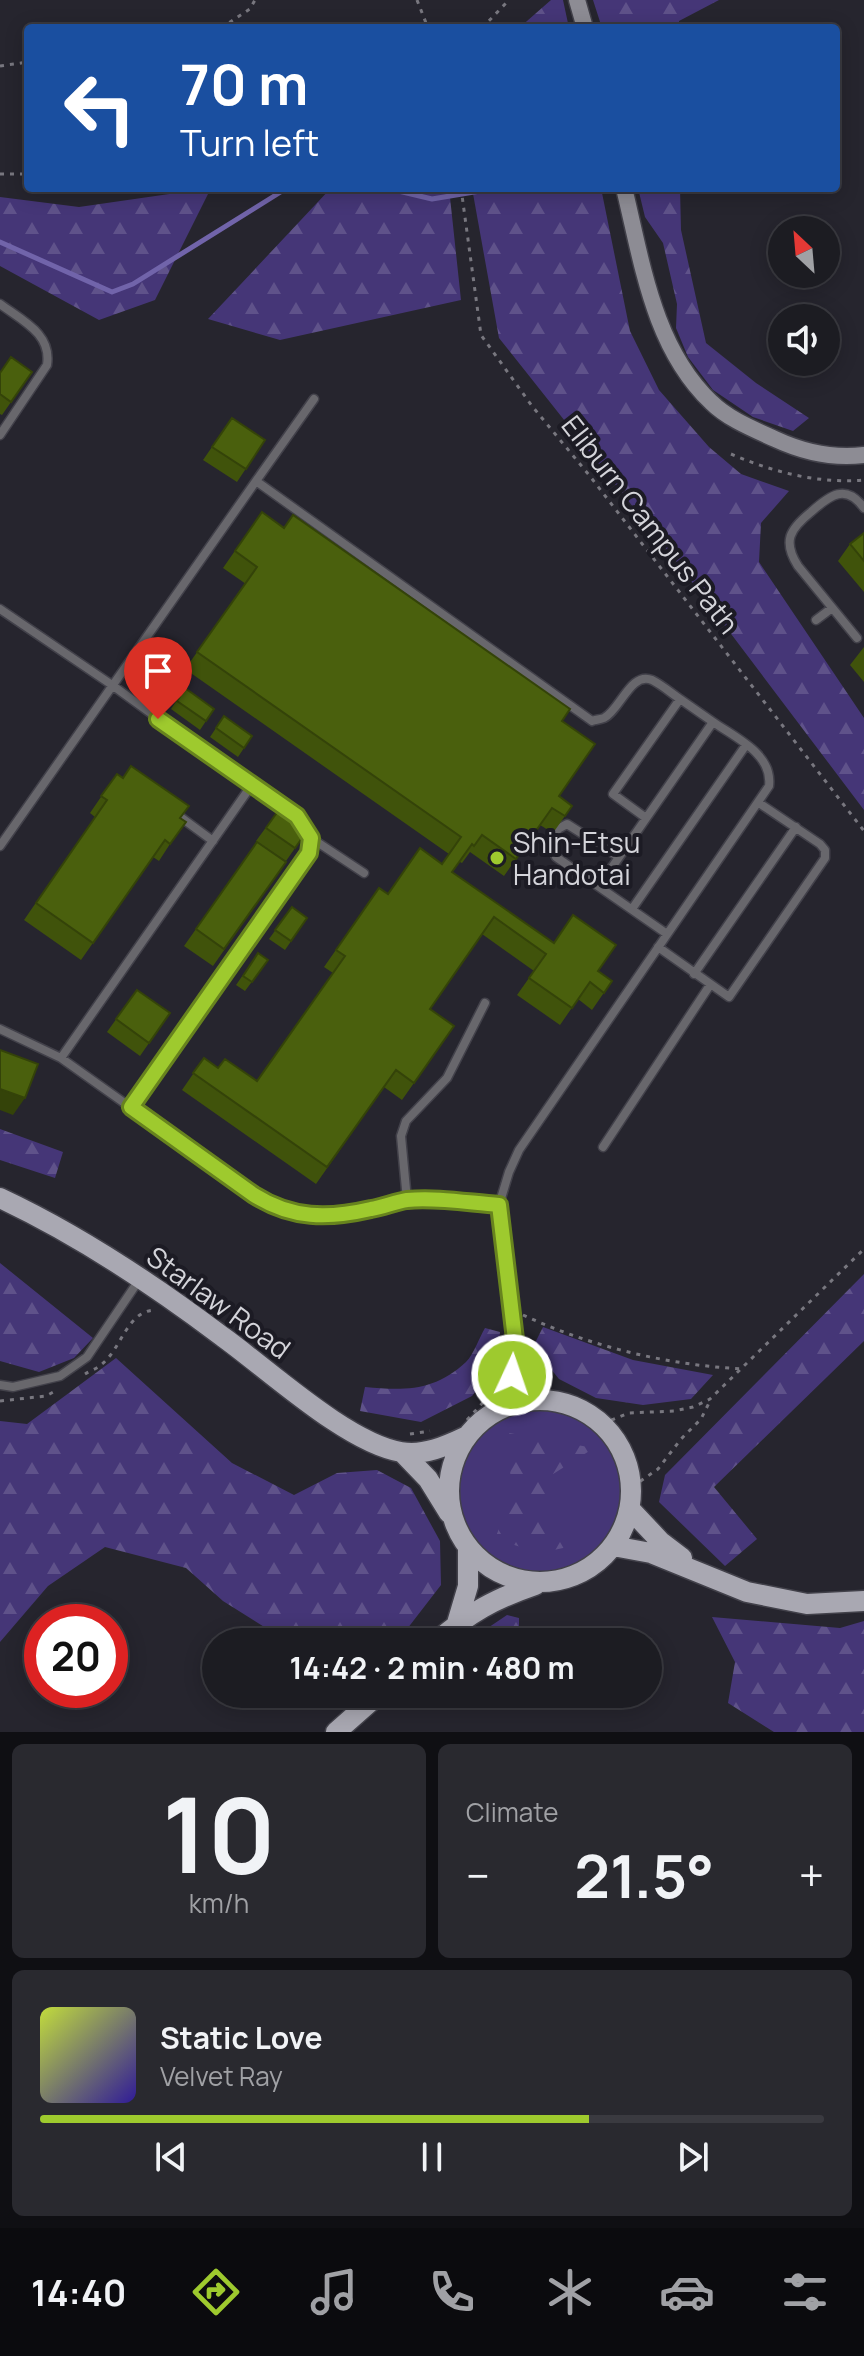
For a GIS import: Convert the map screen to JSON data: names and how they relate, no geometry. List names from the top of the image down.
{
  "streets": {
    "main road": ["Starlaw Road"],
    "path": ["Eliburn Campus Path"]
  },
  "places": ["Shin-Etsu Handotai"],
  "north": "top left",
  "page": {
    "turn": ["70 m", "Turn left"],
    "limit": "20",
    "trip": "14:42 · 2 min · 480 m",
    "tile": [
      ["10", "km/h"],
      "Climate"
    ],
    "heat": ["−", "21.5°", "+"],
    "song": ["Static Love", "Velvet Ray"],
    "tabs": "14:40"
  }
}
